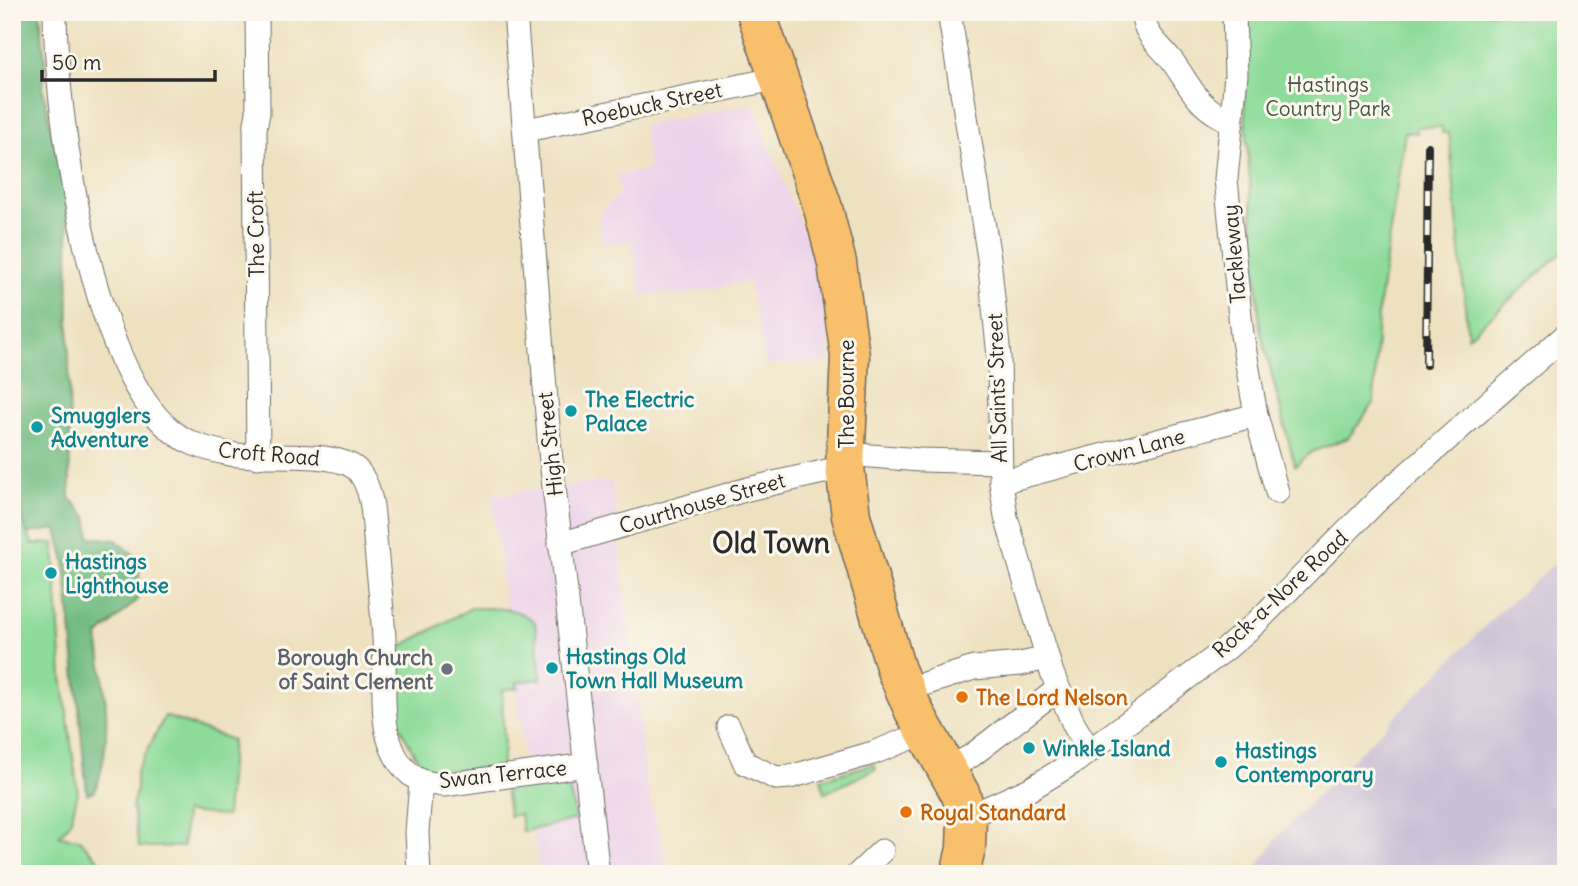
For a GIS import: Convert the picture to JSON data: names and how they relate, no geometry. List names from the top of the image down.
{
  "streets": {
    "highway": ["The Bourne"],
    "street": [
      "Roebuck Street",
      "The Croft",
      "Tackleway",
      "All Saints' Street",
      "High Street",
      "Crown Lane",
      "Croft Road",
      "Courthouse Street",
      "Rock-a-Nore Road",
      "Swan Terrace"
    ]
  },
  "crossings": [
    ["Roebuck Street", "The Bourne"],
    ["Roebuck Street", "High Street"],
    ["The Croft", "Croft Road"],
    ["Tackleway", "Crown Lane"],
    ["All Saints' Street", "Crown Lane"],
    ["All Saints' Street", "Courthouse Street"],
    ["All Saints' Street", "Rock-a-Nore Road"],
    ["The Bourne", "Courthouse Street"],
    ["The Bourne", "Rock-a-Nore Road"],
    ["High Street", "Courthouse Street"],
    ["High Street", "Swan Terrace"],
    ["Crown Lane", "Courthouse Street"],
    ["Croft Road", "Swan Terrace"]
  ],
  "districts": ["Old Town"],
  "parks": ["Hastings Country Park"],
  "places": [
    "The Electric Palace",
    "Smugglers Adventure",
    "Hastings Lighthouse",
    "Hastings Old Town Hall Museum",
    "Borough Church of Saint Clement",
    "The Lord Nelson",
    "Winkle Island",
    "Hastings Contemporary",
    "Royal Standard"
  ],
  "scale_bar": "50 m"
}
